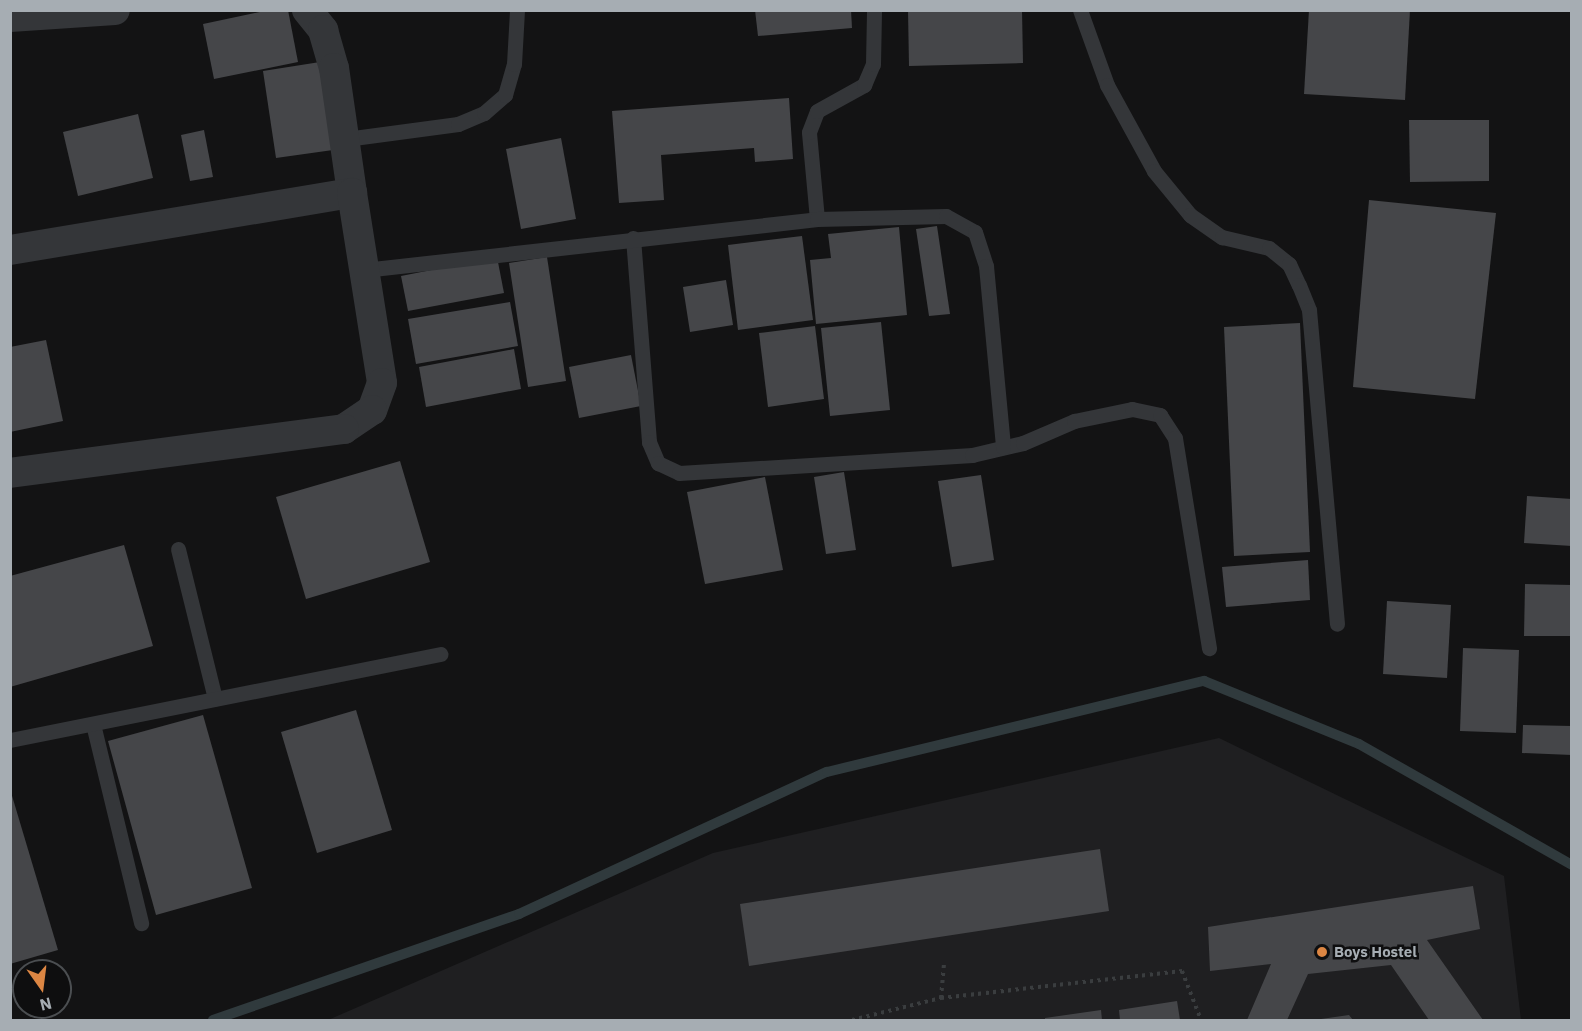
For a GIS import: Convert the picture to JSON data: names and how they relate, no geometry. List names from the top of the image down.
{
  "places": ["Boys Hostel"],
  "north": "bottom"
}
